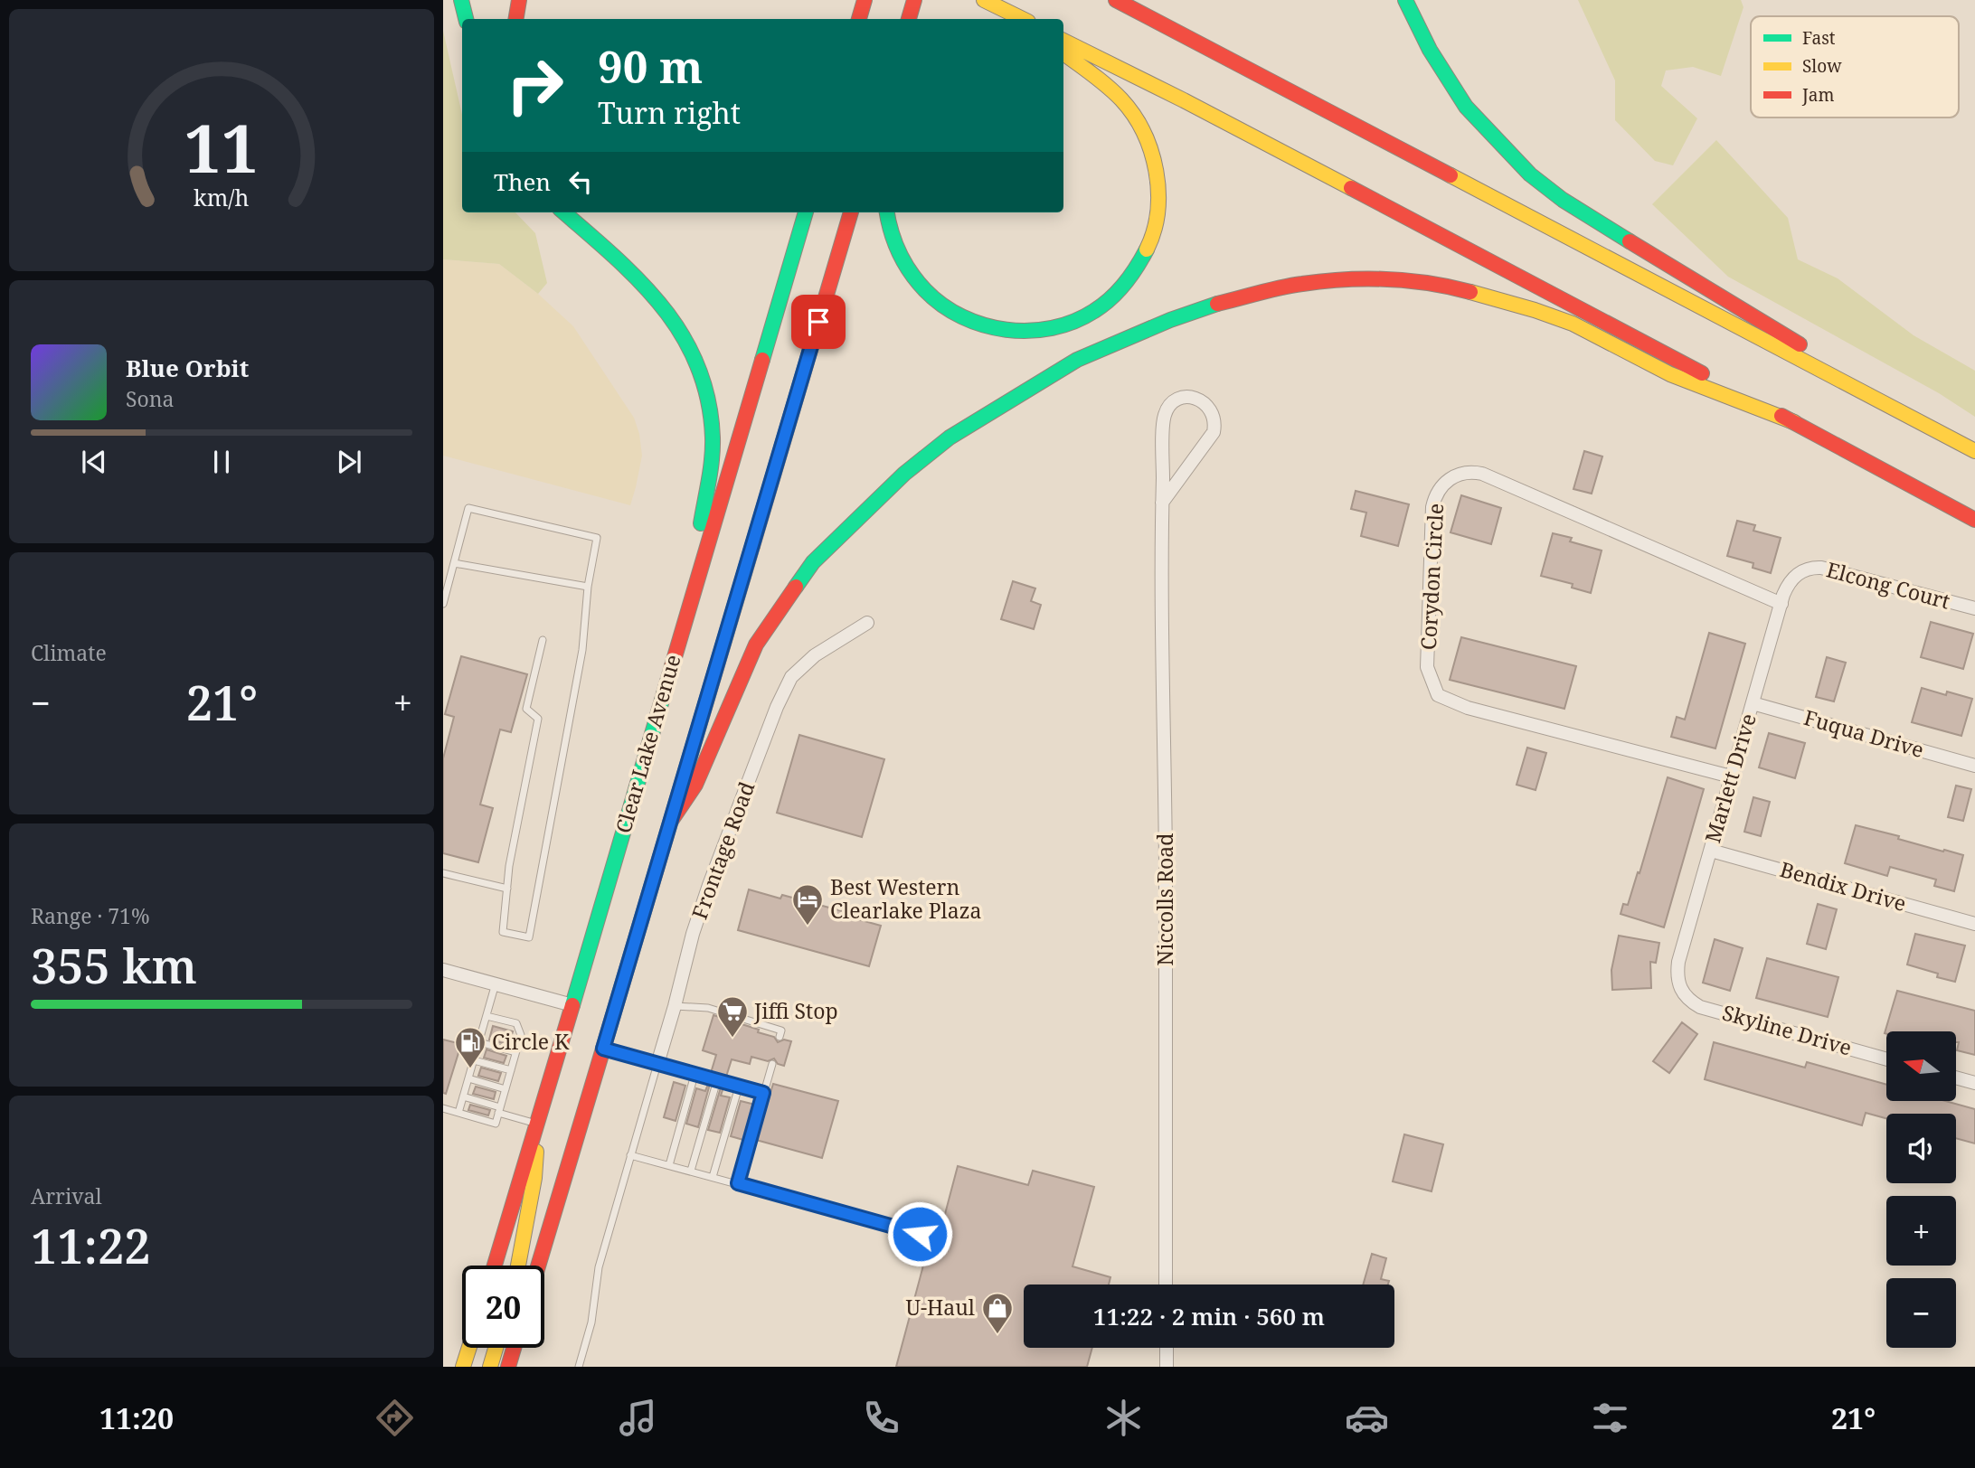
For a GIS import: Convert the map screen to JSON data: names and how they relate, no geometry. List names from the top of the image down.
{
  "streets": {
    "main road": ["Clear Lake Avenue"],
    "street": [
      "Corydon Circle",
      "Elcong Court",
      "Fuqua Drive",
      "Marlett Drive",
      "Frontage Road",
      "Bendix Drive",
      "Niccolls Road",
      "Skyline Drive"
    ]
  },
  "crossings": [
    ["Corydon Circle", "Marlett Drive"],
    ["Elcong Court", "Marlett Drive"],
    ["Fuqua Drive", "Marlett Drive"],
    ["Marlett Drive", "Bendix Drive"],
    ["Marlett Drive", "Skyline Drive"]
  ],
  "places": {
    "hotel": ["Best Western Clearlake Plaza"],
    "supermarket": ["Jiffi Stop"],
    "fuel station": ["Circle K"],
    "shop": ["U-Haul"]
  },
  "legend": ["Fast", "Slow", "Jam"],
  "north": "left",
  "page": {
    "turn": ["90 m", "Turn right"],
    "then": "Then",
    "song": ["Blue Orbit", "Sona"],
    "tile": [
      "Climate",
      ["Range · 71%", "355 km"],
      ["Arrival", "11:22"]
    ],
    "heat": ["−", "21°", "+"],
    "map_buttons": ["+", "−"],
    "limit": "20",
    "trip": "11:22 · 2 min · 560 m",
    "tabs": ["11:20", "21°"],
    "gauge": ["11", "km/h"]
  }
}
